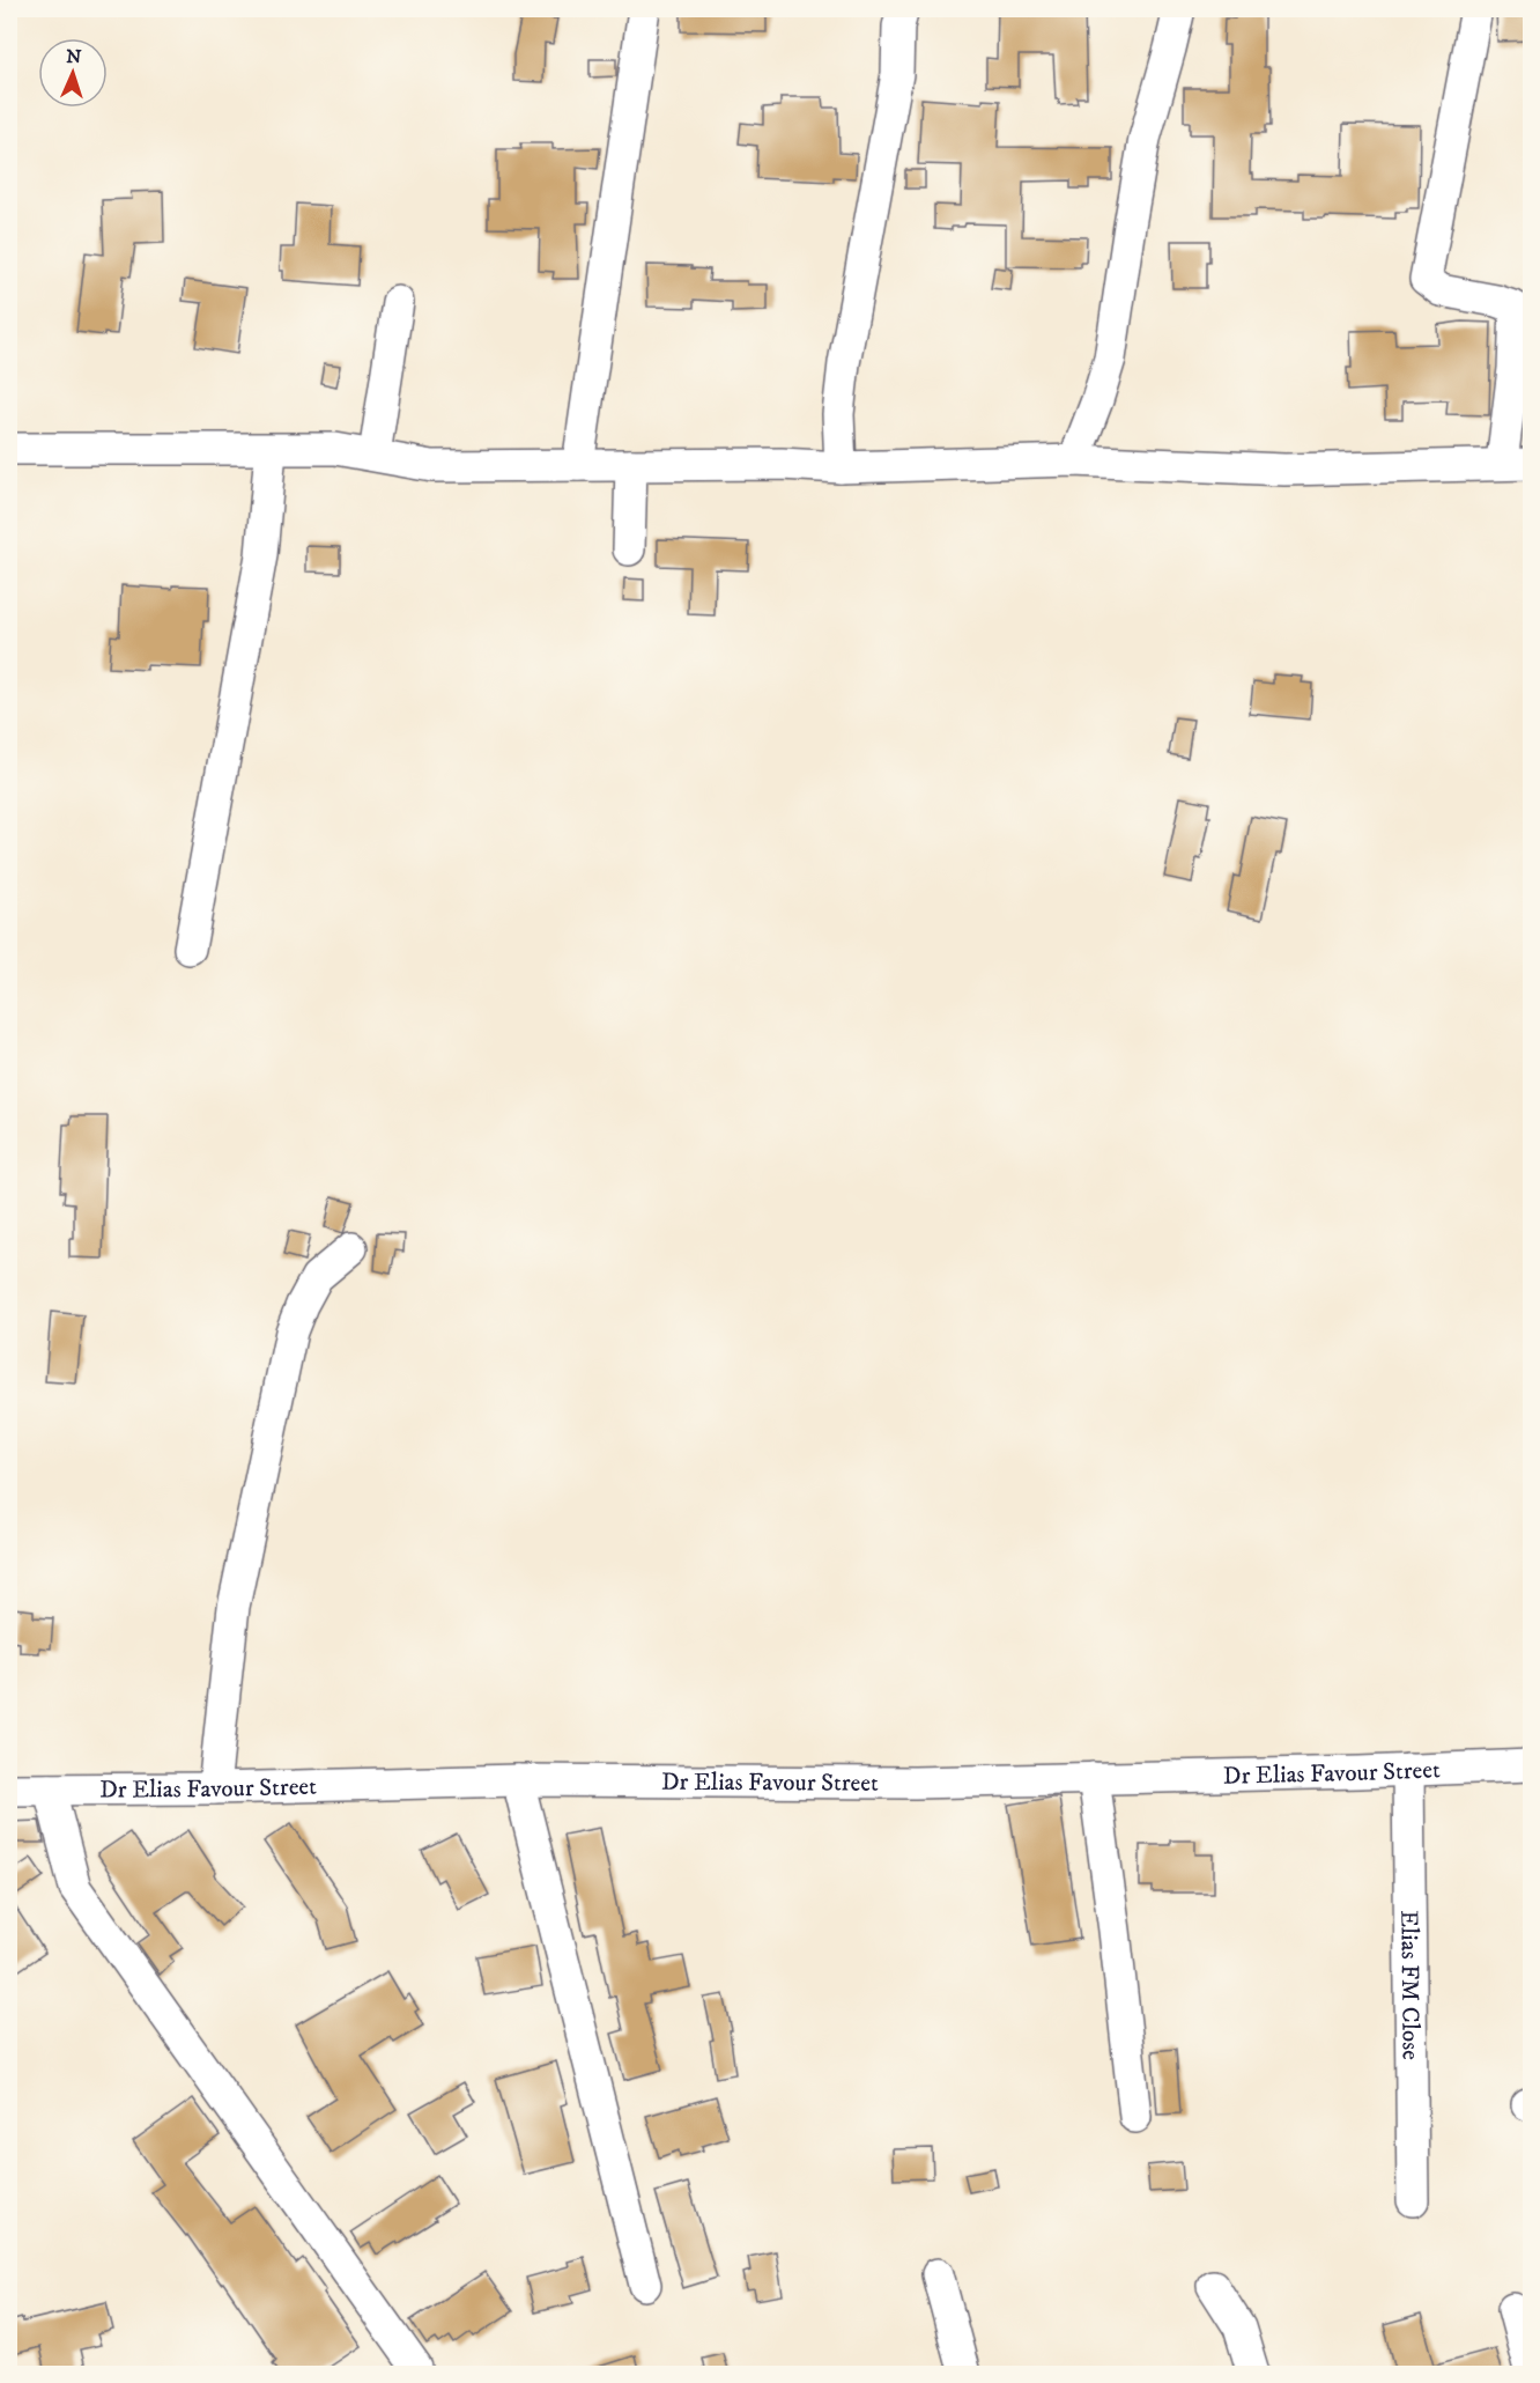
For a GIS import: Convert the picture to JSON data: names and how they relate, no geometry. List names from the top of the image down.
{
  "streets": {
    "street": ["Dr Elias Favour Street", "Elias FM Close"]
  },
  "crossings": [
    ["Dr Elias Favour Street", "Elias FM Close"]
  ],
  "north": "top"
}
